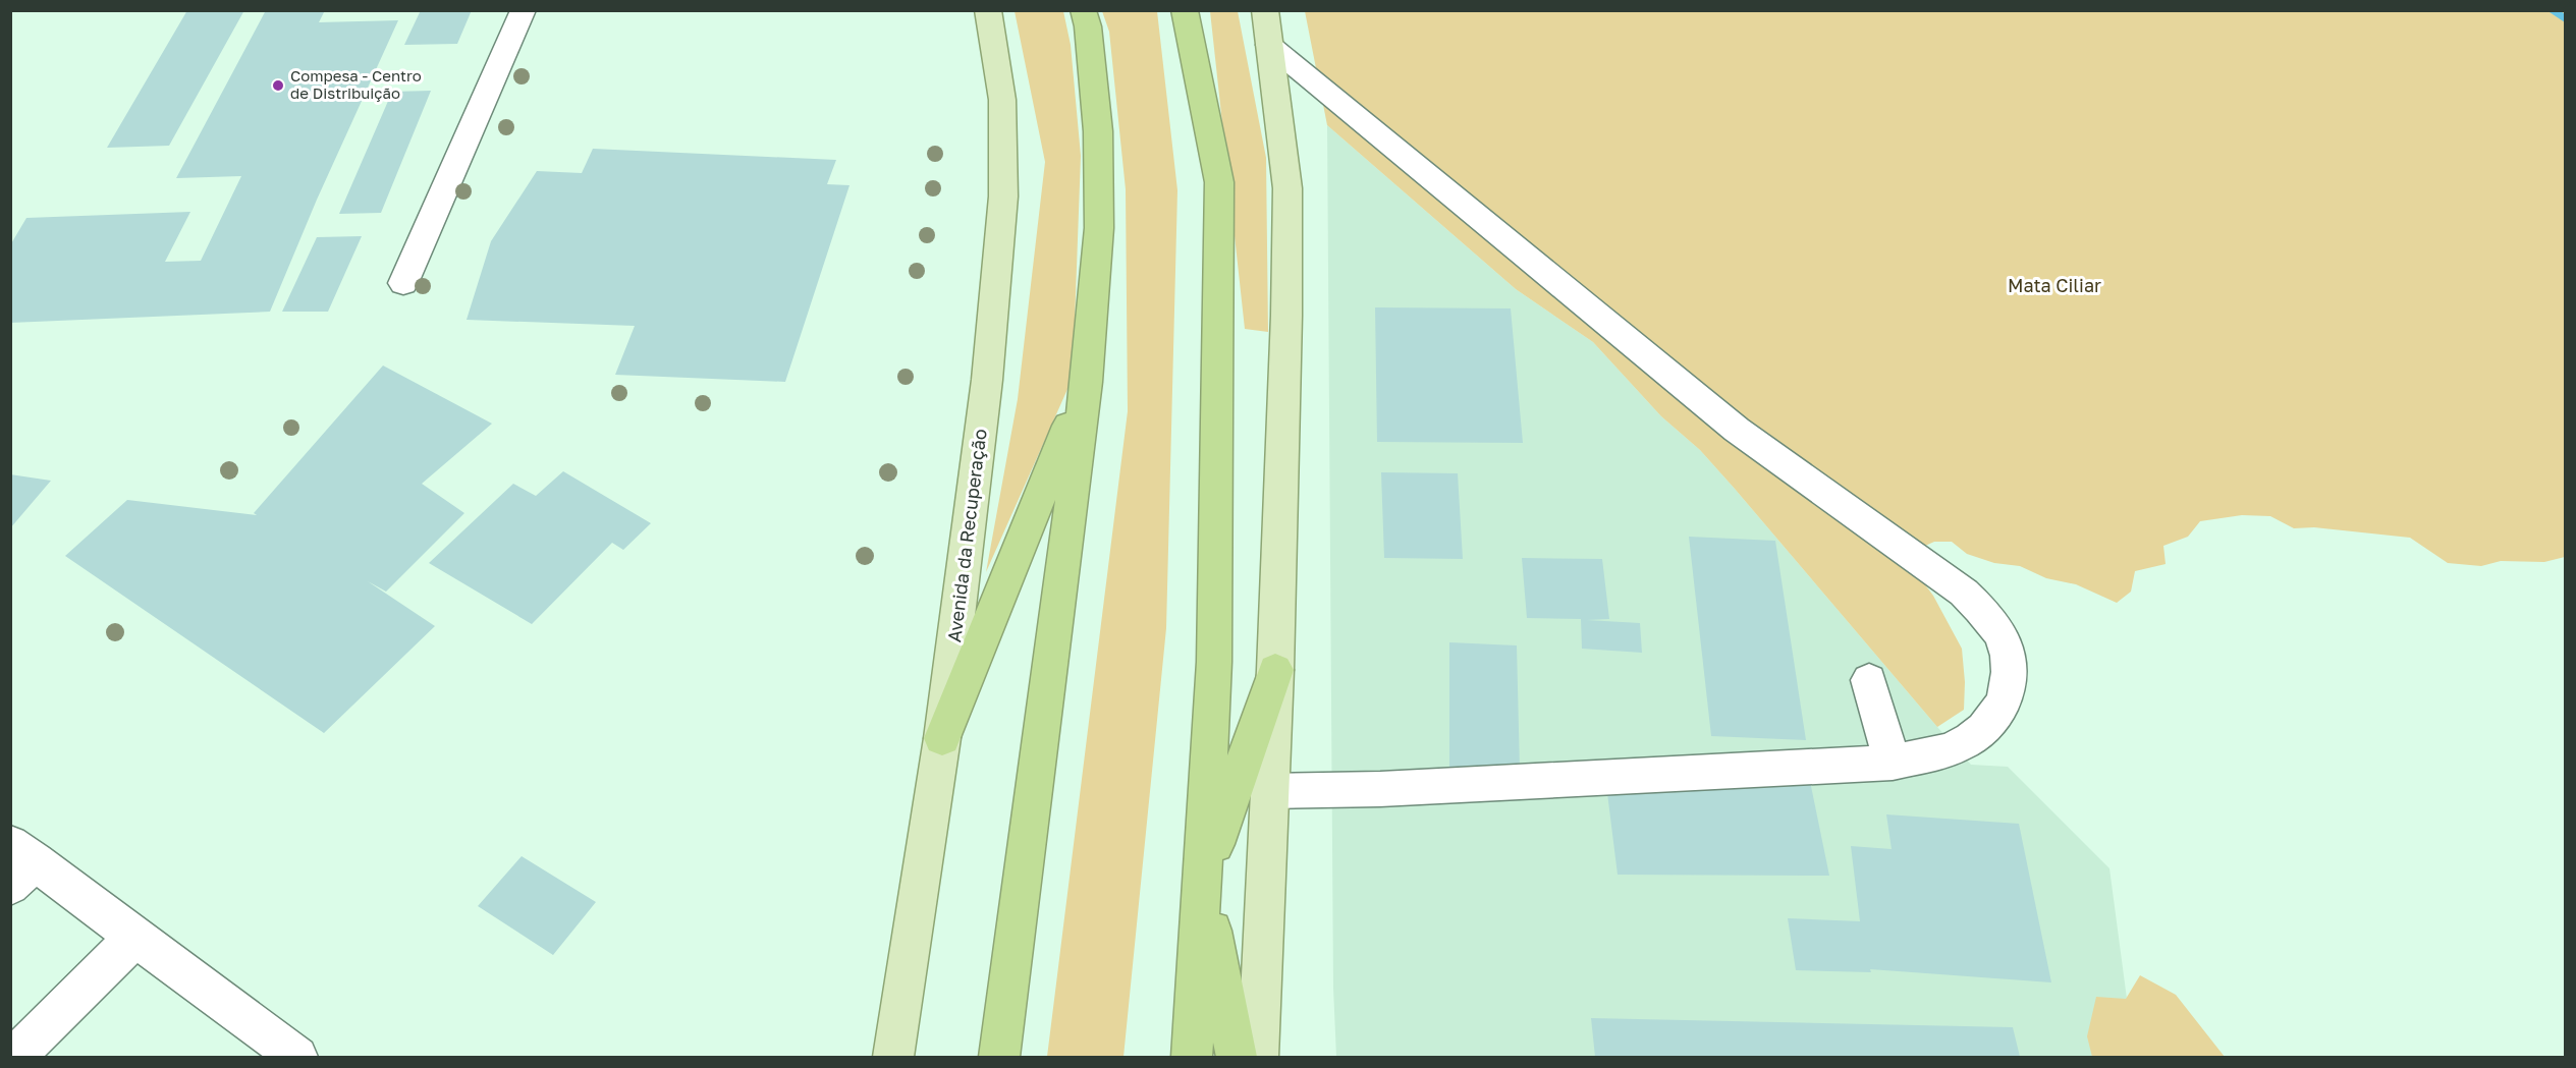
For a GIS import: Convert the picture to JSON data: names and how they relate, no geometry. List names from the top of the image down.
{
  "streets": {
    "main road": ["Avenida da Recuperação"]
  },
  "parks": ["Mata Ciliar"],
  "places": ["Compesa - Centro de Distribuição"]
}
